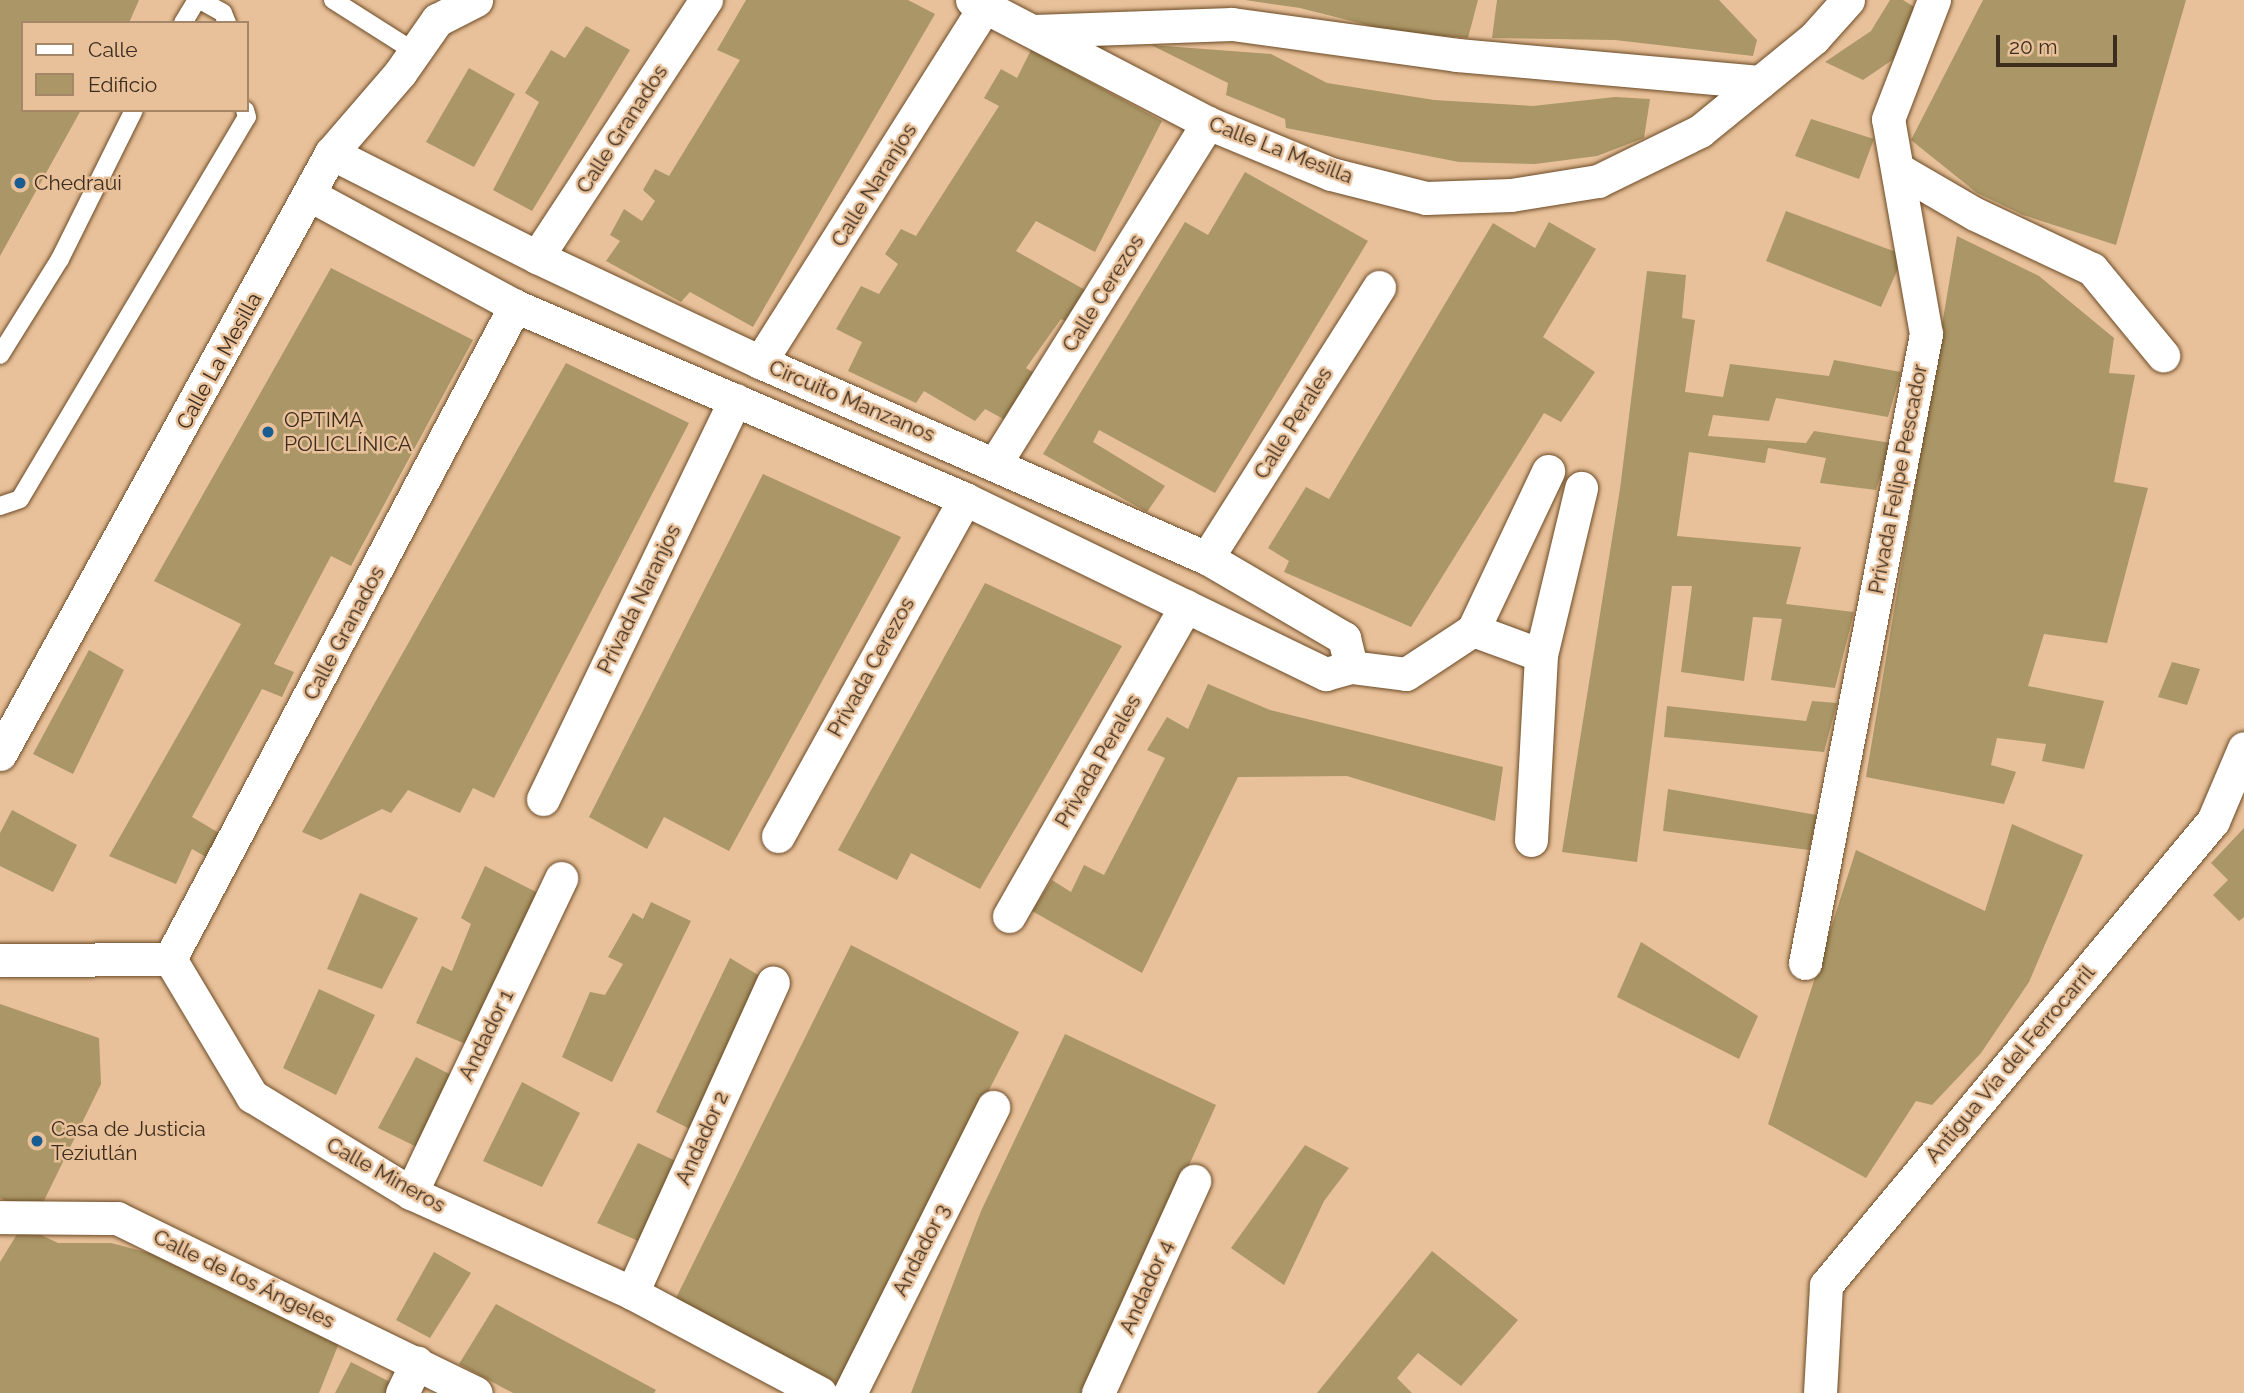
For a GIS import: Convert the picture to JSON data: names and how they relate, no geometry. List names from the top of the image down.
{
  "streets": {
    "street": [
      "Calle Granados",
      "Calle La Mesilla",
      "Calle Naranjos",
      "Calle Cerezos",
      "Circuito Manzanos",
      "Calle Perales",
      "Privada Felipe Pescador",
      "Privada Naranjos",
      "Privada Cerezos",
      "Privada Perales",
      "Andador 1",
      "Antigua Vía del Ferrocarril",
      "Andador 2",
      "Calle Mineros",
      "Andador 3",
      "Calle de los Ángeles",
      "Andador 4"
    ]
  },
  "crossings": [
    ["Calle Granados", "Circuito Manzanos"],
    ["Calle Granados", "Calle Mineros"],
    ["Calle La Mesilla", "Calle Naranjos"],
    ["Calle La Mesilla", "Calle Cerezos"],
    ["Calle La Mesilla", "Circuito Manzanos"],
    ["Calle Naranjos", "Circuito Manzanos"],
    ["Calle Cerezos", "Circuito Manzanos"],
    ["Circuito Manzanos", "Calle Perales"],
    ["Andador 1", "Calle Mineros"],
    ["Andador 2", "Calle Mineros"]
  ],
  "places": ["Chedraui", "OPTIMA POLICLÍNICA", "Casa de Justicia Teziutlán"],
  "legend": ["Calle", "Edificio"],
  "scale_bar": "20 m"
}
